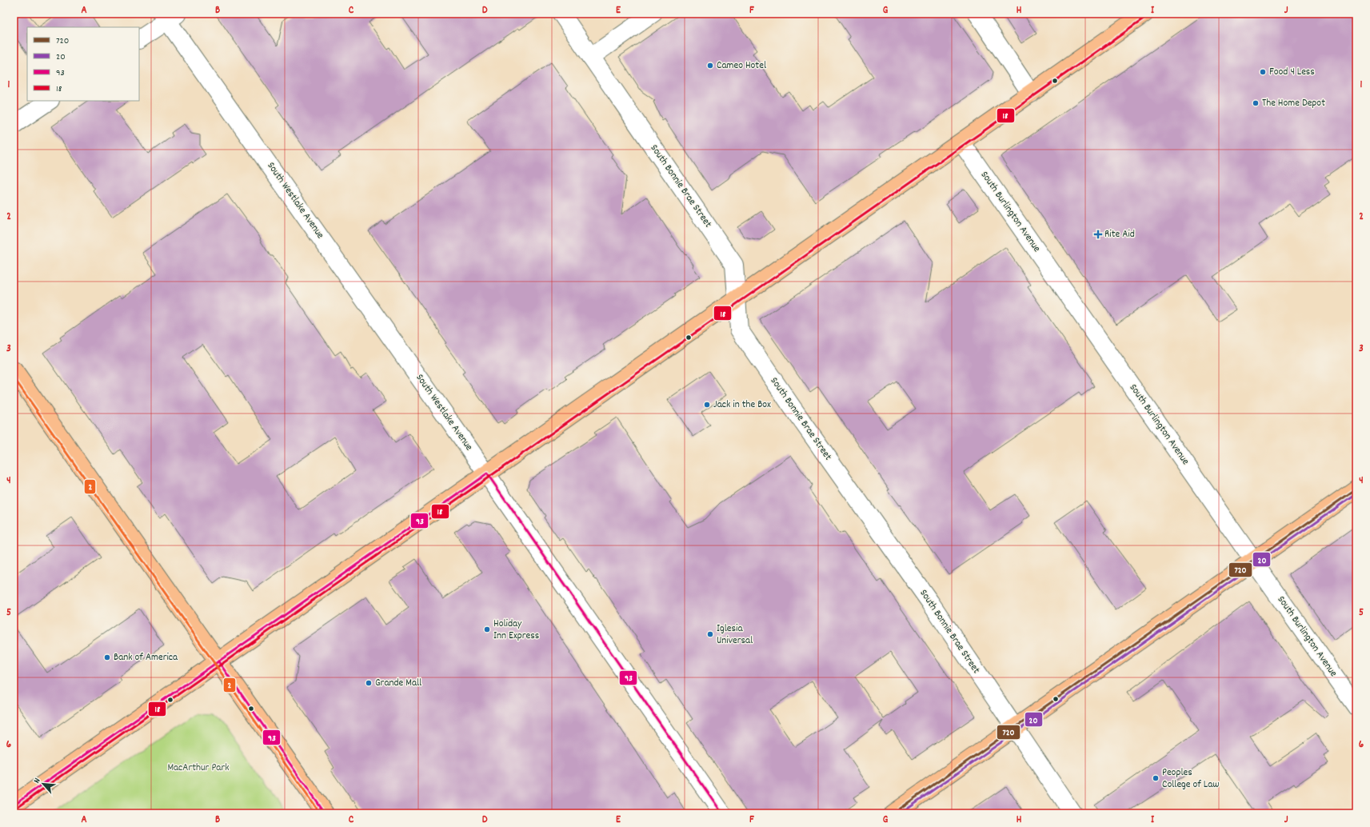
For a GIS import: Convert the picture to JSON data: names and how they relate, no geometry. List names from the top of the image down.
{
  "streets": {
    "street": ["South Bonnie Brae Street", "South Westlake Avenue", "South Burlington Avenue"]
  },
  "parks": ["MacArthur Park"],
  "places": {
    "other": [
      "Cameo Hotel",
      "Food 4 Less",
      "The Home Depot",
      "Jack in the Box",
      "Holiday Inn Express",
      "Iglesia Universal",
      "Bank of America",
      "Grande Mall",
      "Peoples College of Law"
    ],
    "health": ["Rite Aid"]
  },
  "lines": [
    "transit line 18",
    "transit line 2",
    "transit line 93",
    "transit line 720",
    "transit line 20"
  ],
  "legend": [
    "720",
    "20",
    "93",
    "18"
  ],
  "north": "top left",
  "grid": {
    "columns": [
      "A",
      "B",
      "C",
      "D",
      "E",
      "F",
      "G",
      "H",
      "I",
      "J"
    ],
    "rows": [
      "1",
      "2",
      "3",
      "4",
      "5",
      "6"
    ]
  }
}
